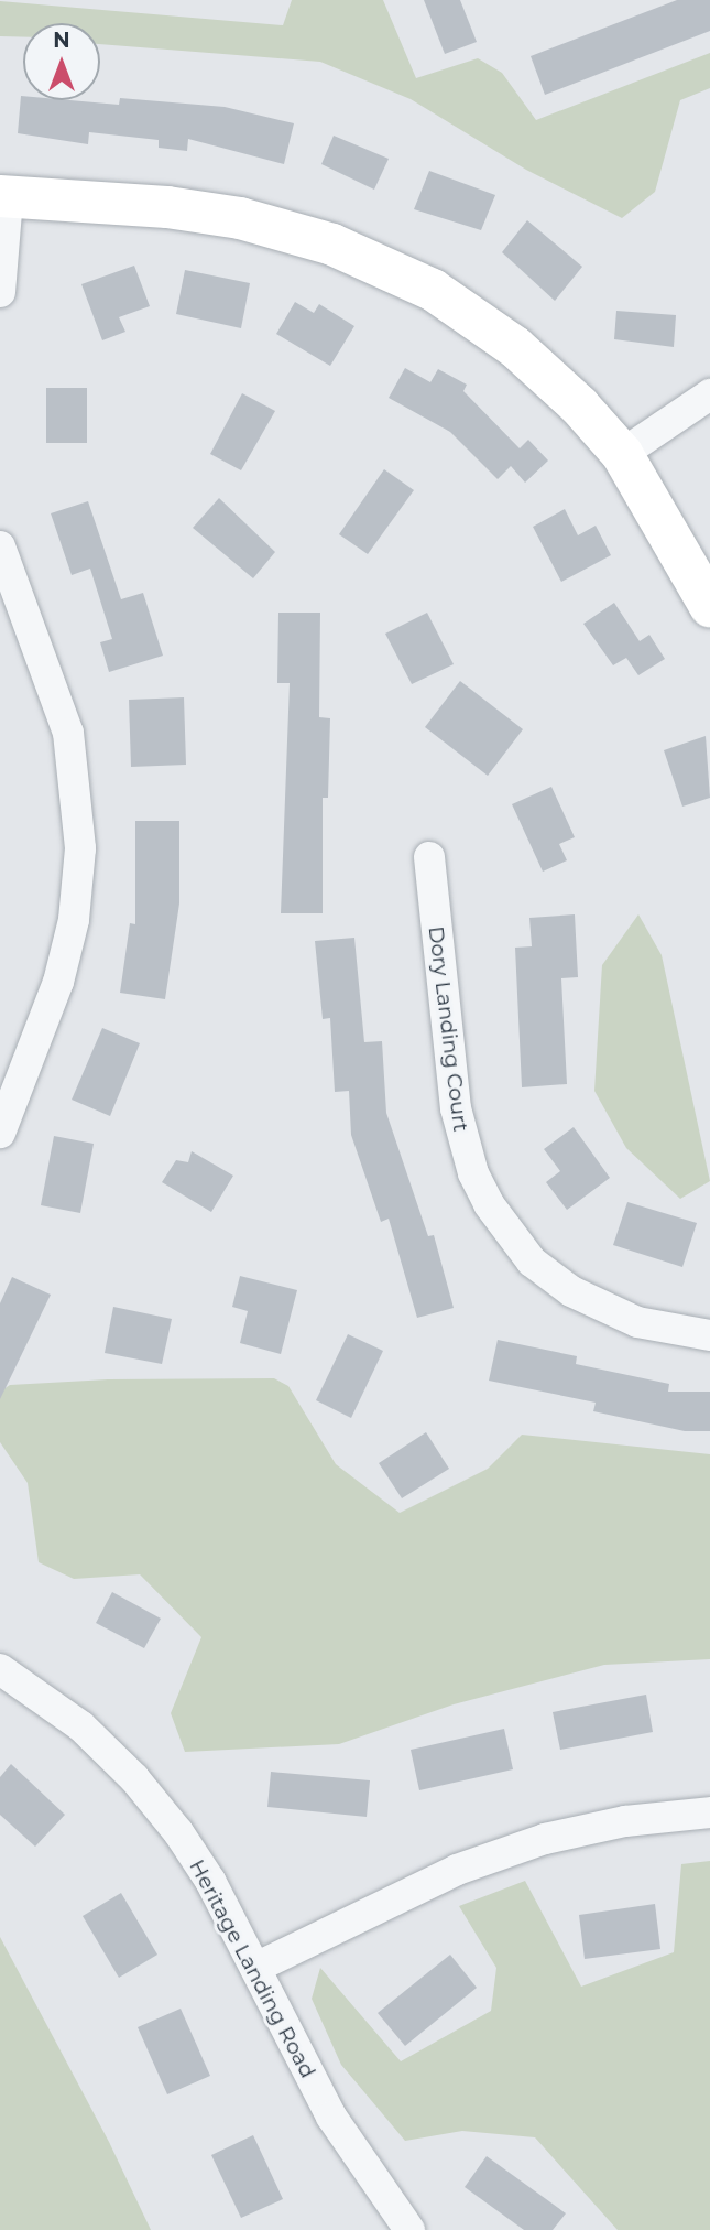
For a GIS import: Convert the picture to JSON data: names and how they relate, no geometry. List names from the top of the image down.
{
  "streets": {
    "street": ["Dory Landing Court", "Heritage Landing Road"]
  },
  "north": "top"
}
